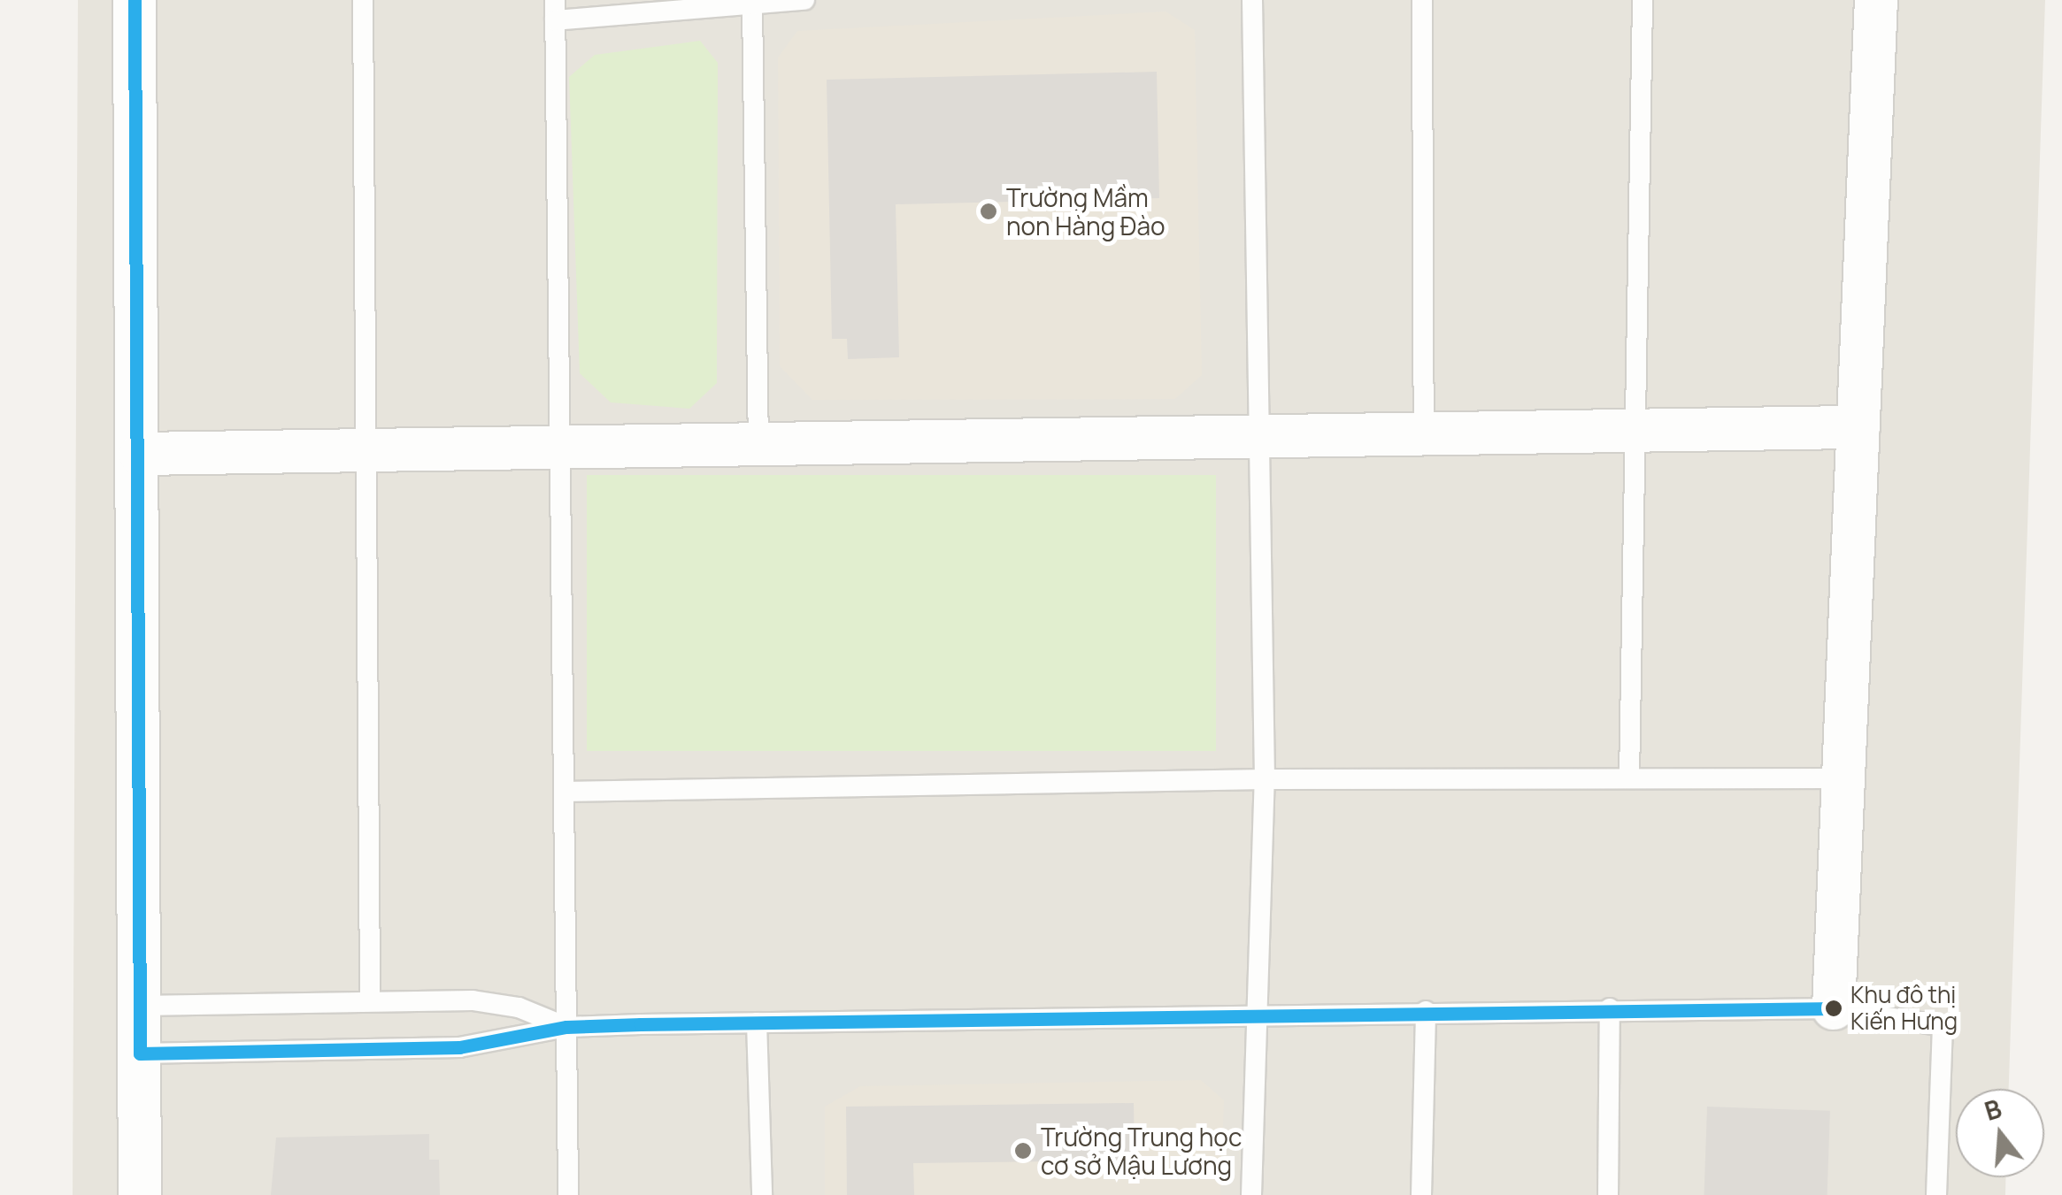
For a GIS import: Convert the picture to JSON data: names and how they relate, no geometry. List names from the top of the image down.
{
  "places": ["Trường Mầm non Hàng Đào", "Khu đô thị Kiến Hưng", "Trường Trung học cơ sở Mậu Lương"],
  "north": "top"
}
